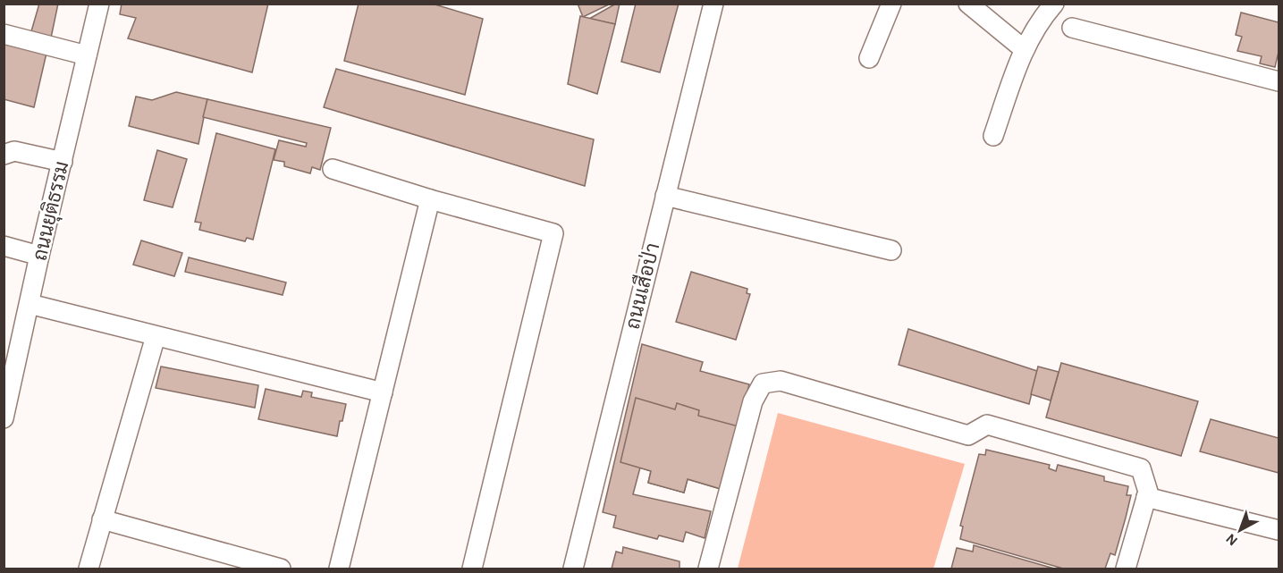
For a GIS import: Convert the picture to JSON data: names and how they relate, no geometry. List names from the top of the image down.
{
  "streets": {
    "street": ["ถนนยุติธรรม", "ถนนเสือป่า"]
  },
  "north": "bottom left"
}
